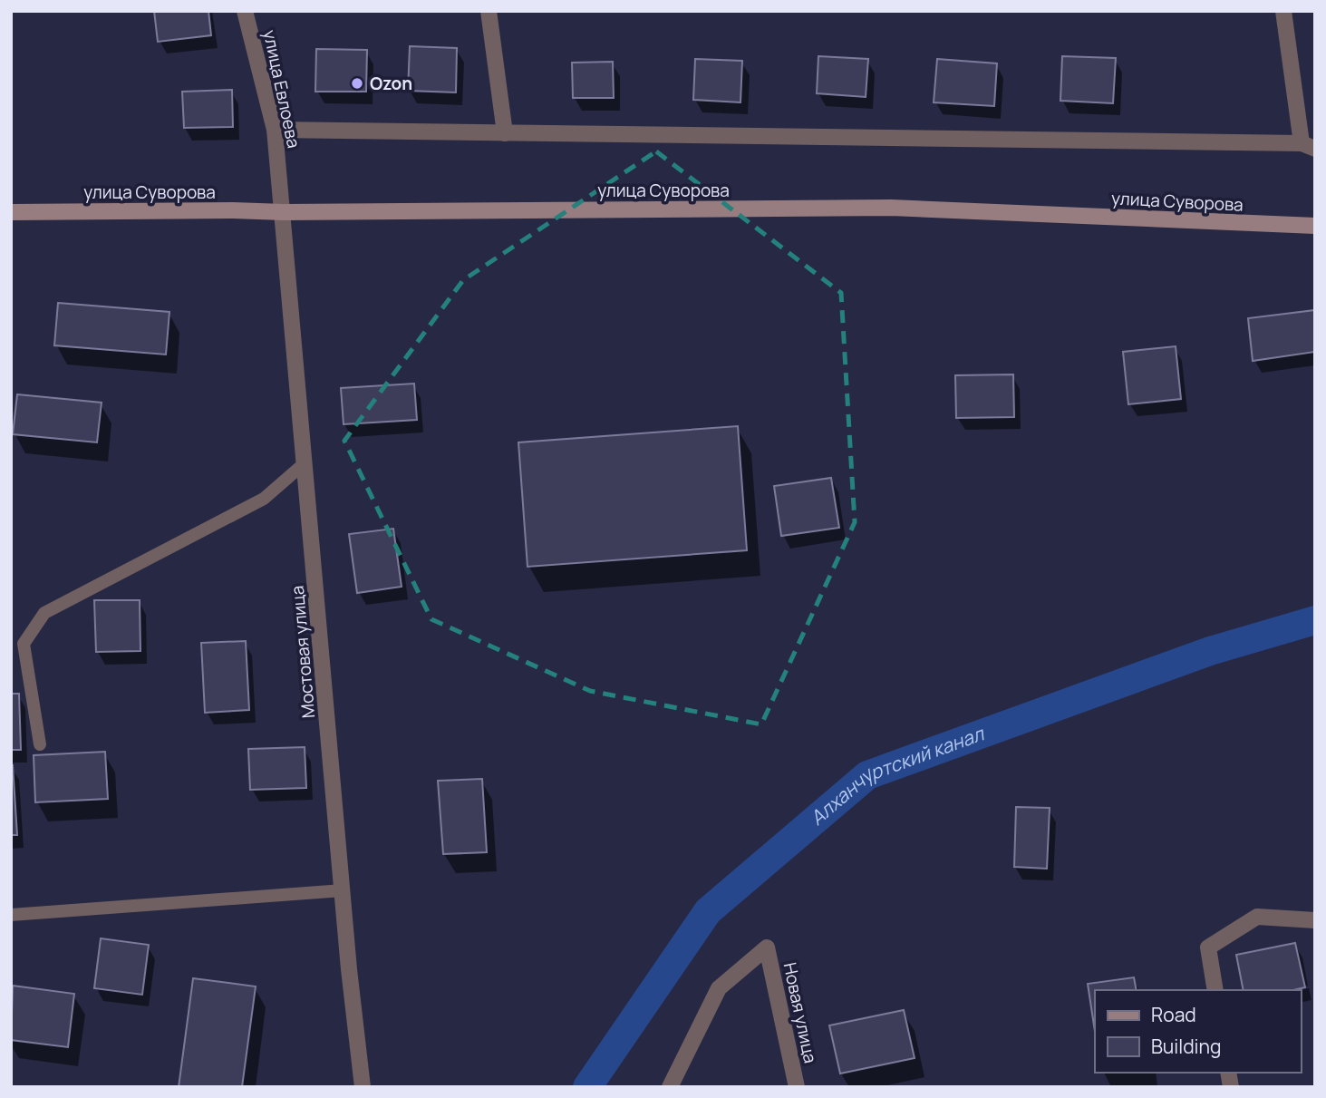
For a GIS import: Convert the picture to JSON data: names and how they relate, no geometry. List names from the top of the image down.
{
  "streets": {
    "main road": ["улица Суворова"],
    "street": ["улица Евлоева", "Мостовая улица", "Новая улица"]
  },
  "crossings": [
    ["улица Евлоева", "улица Суворова"],
    ["улица Евлоева", "Мостовая улица"],
    ["улица Суворова", "Мостовая улица"]
  ],
  "water": ["Алханчуртский канал"],
  "places": ["Ozon"],
  "legend": ["Road", "Building"]
}
